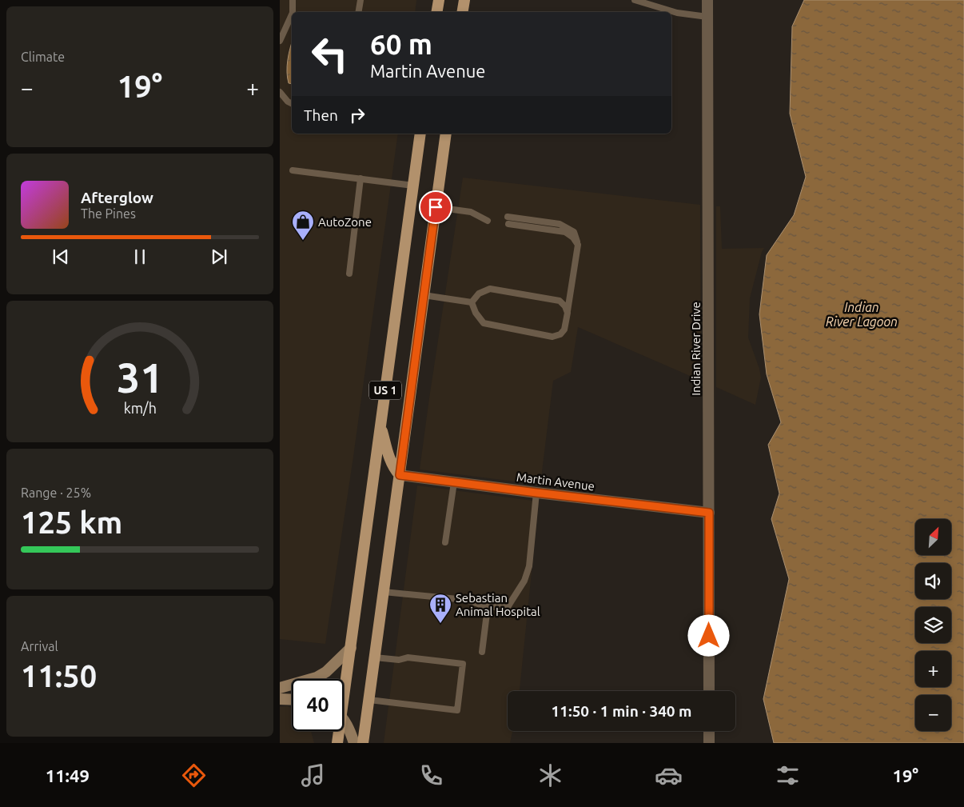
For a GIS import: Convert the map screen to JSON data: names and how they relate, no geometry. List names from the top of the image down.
{
  "streets": {
    "main road": ["US 1"],
    "street": ["Indian River Drive", "Martin Avenue"]
  },
  "crossings": [
    ["Indian River Drive", "Martin Avenue"],
    ["US 1", "Martin Avenue"]
  ],
  "water": ["Indian River Lagoon"],
  "places": {
    "shop": ["AutoZone"],
    "building": ["Sebastian Animal Hospital"]
  },
  "north": "top right",
  "page": {
    "tile": [
      "Climate",
      ["Range · 25%", "125 km"],
      ["Arrival", "11:50"]
    ],
    "turn": ["60 m", "Martin Avenue"],
    "heat": ["−", "19°", "+"],
    "then": "Then",
    "song": ["Afterglow", "The Pines"],
    "map_buttons": ["+", "−"],
    "limit": "40",
    "trip": "11:50 · 1 min · 340 m",
    "tabs": ["11:49", "19°"],
    "gauge": ["31", "km/h"]
  }
}
